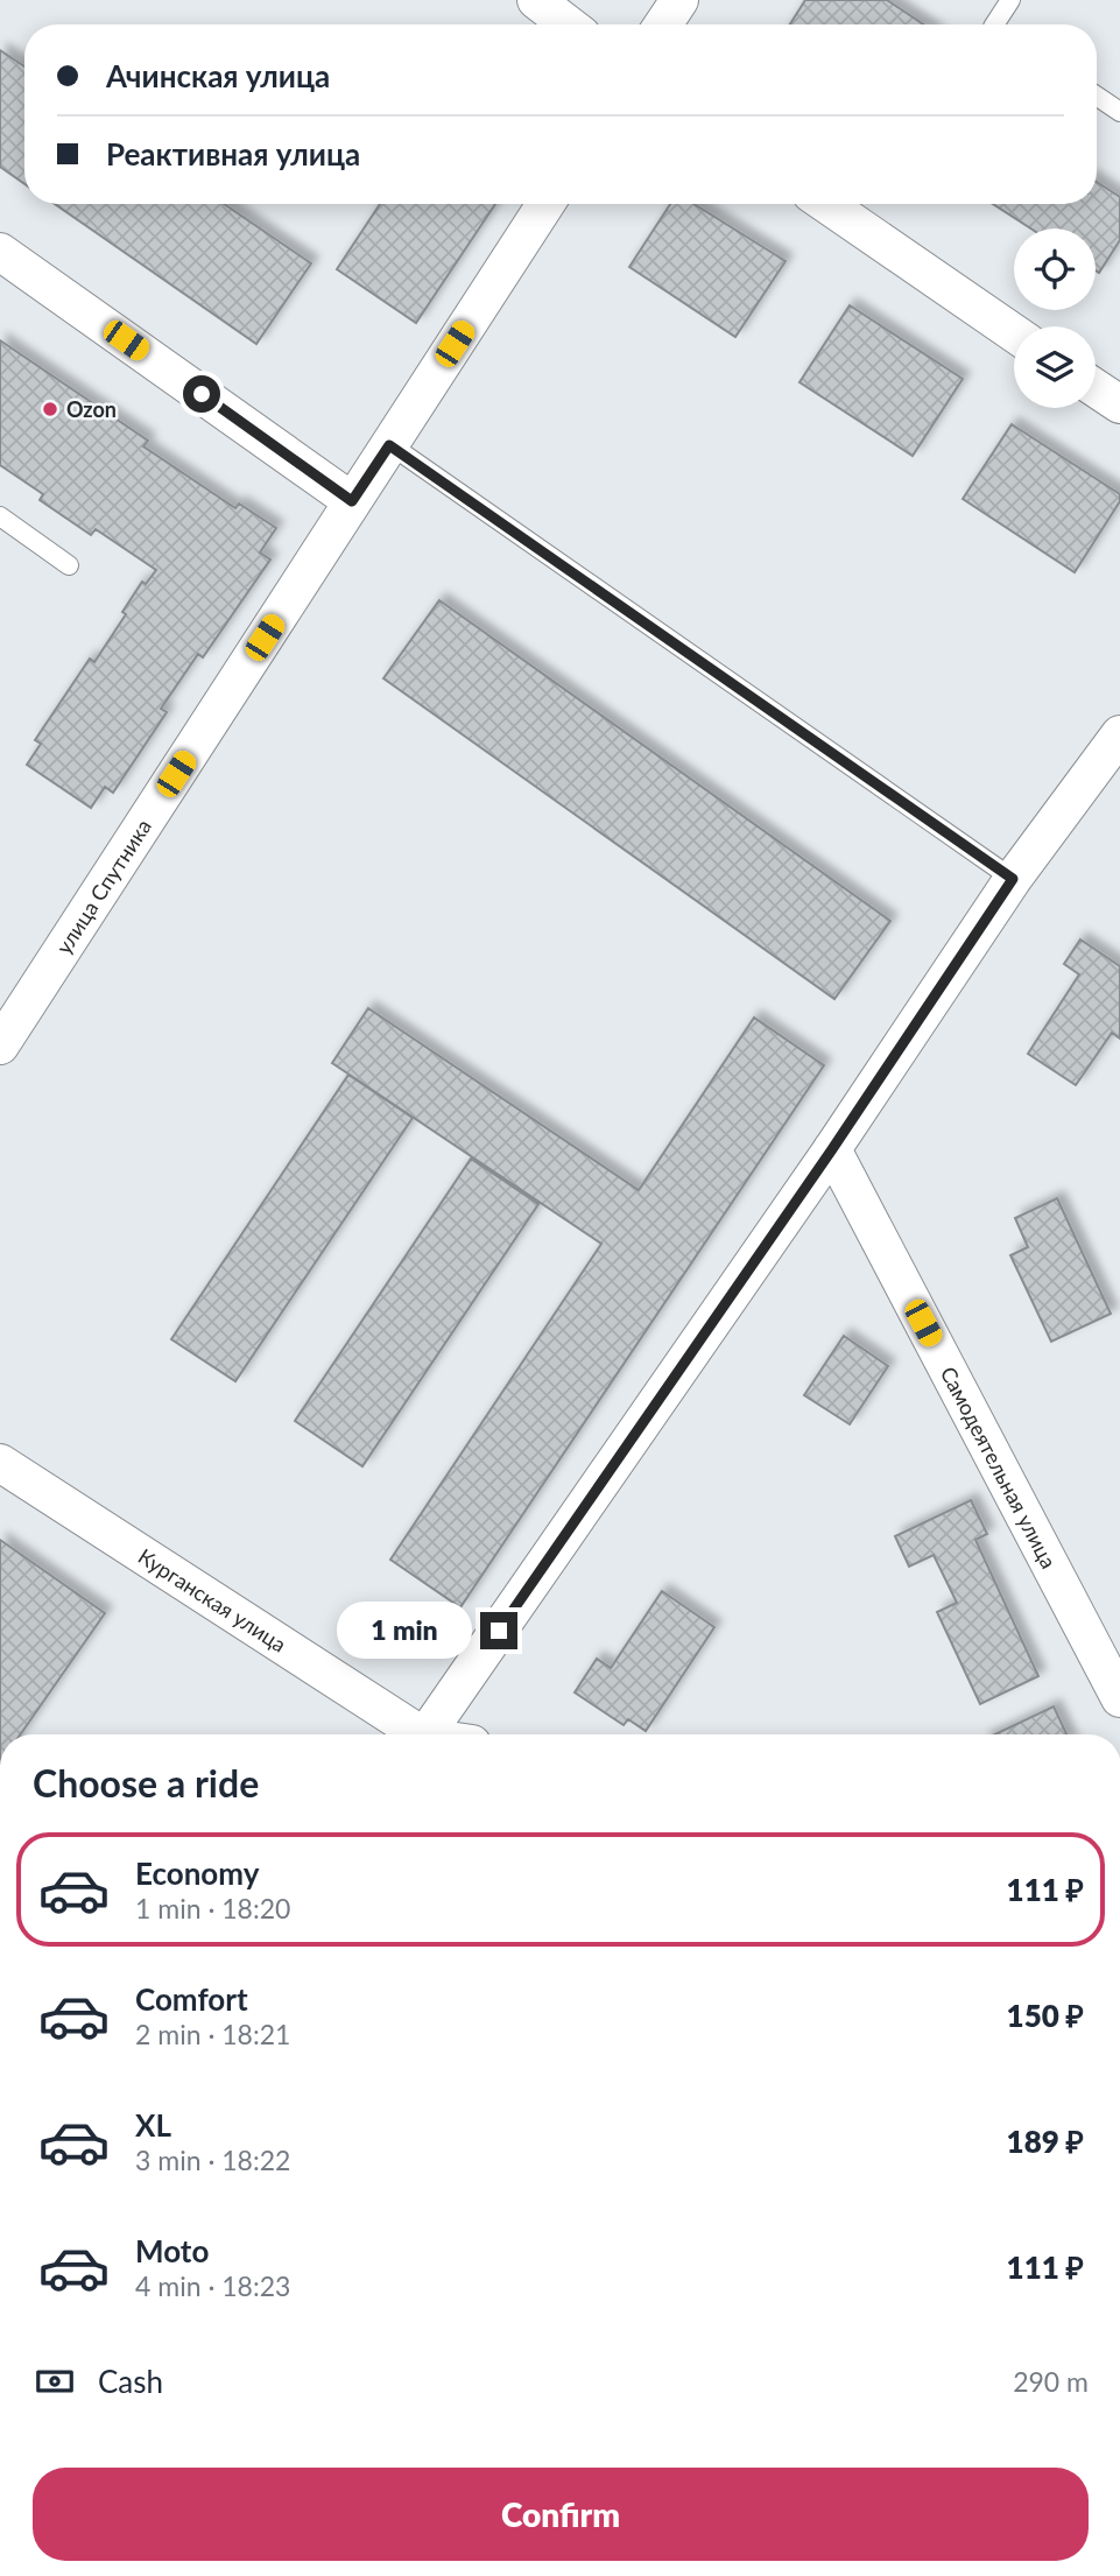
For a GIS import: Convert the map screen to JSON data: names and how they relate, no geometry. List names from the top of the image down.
{
  "streets": {
    "street": ["улица Спутника", "Самодеятельная улица", "Курганская улица"]
  },
  "places": ["Ozon"],
  "page": {
    "banner": ["Ачинская улица", "Реактивная улица"],
    "bubble": "1 min",
    "heading": "Choose a ride",
    "list": [
      {
        "name": "Economy",
        "note": "1 min · 18:20",
        "value": "111 ₽"
      },
      {
        "name": "Comfort",
        "note": "2 min · 18:21",
        "value": "150 ₽"
      },
      {
        "name": "XL",
        "note": "3 min · 18:22",
        "value": "189 ₽"
      },
      {
        "name": "Moto",
        "note": "4 min · 18:23",
        "value": "111 ₽"
      }
    ],
    "pay": ["Cash", "290 m"],
    "buttons": "Confirm"
  }
}
